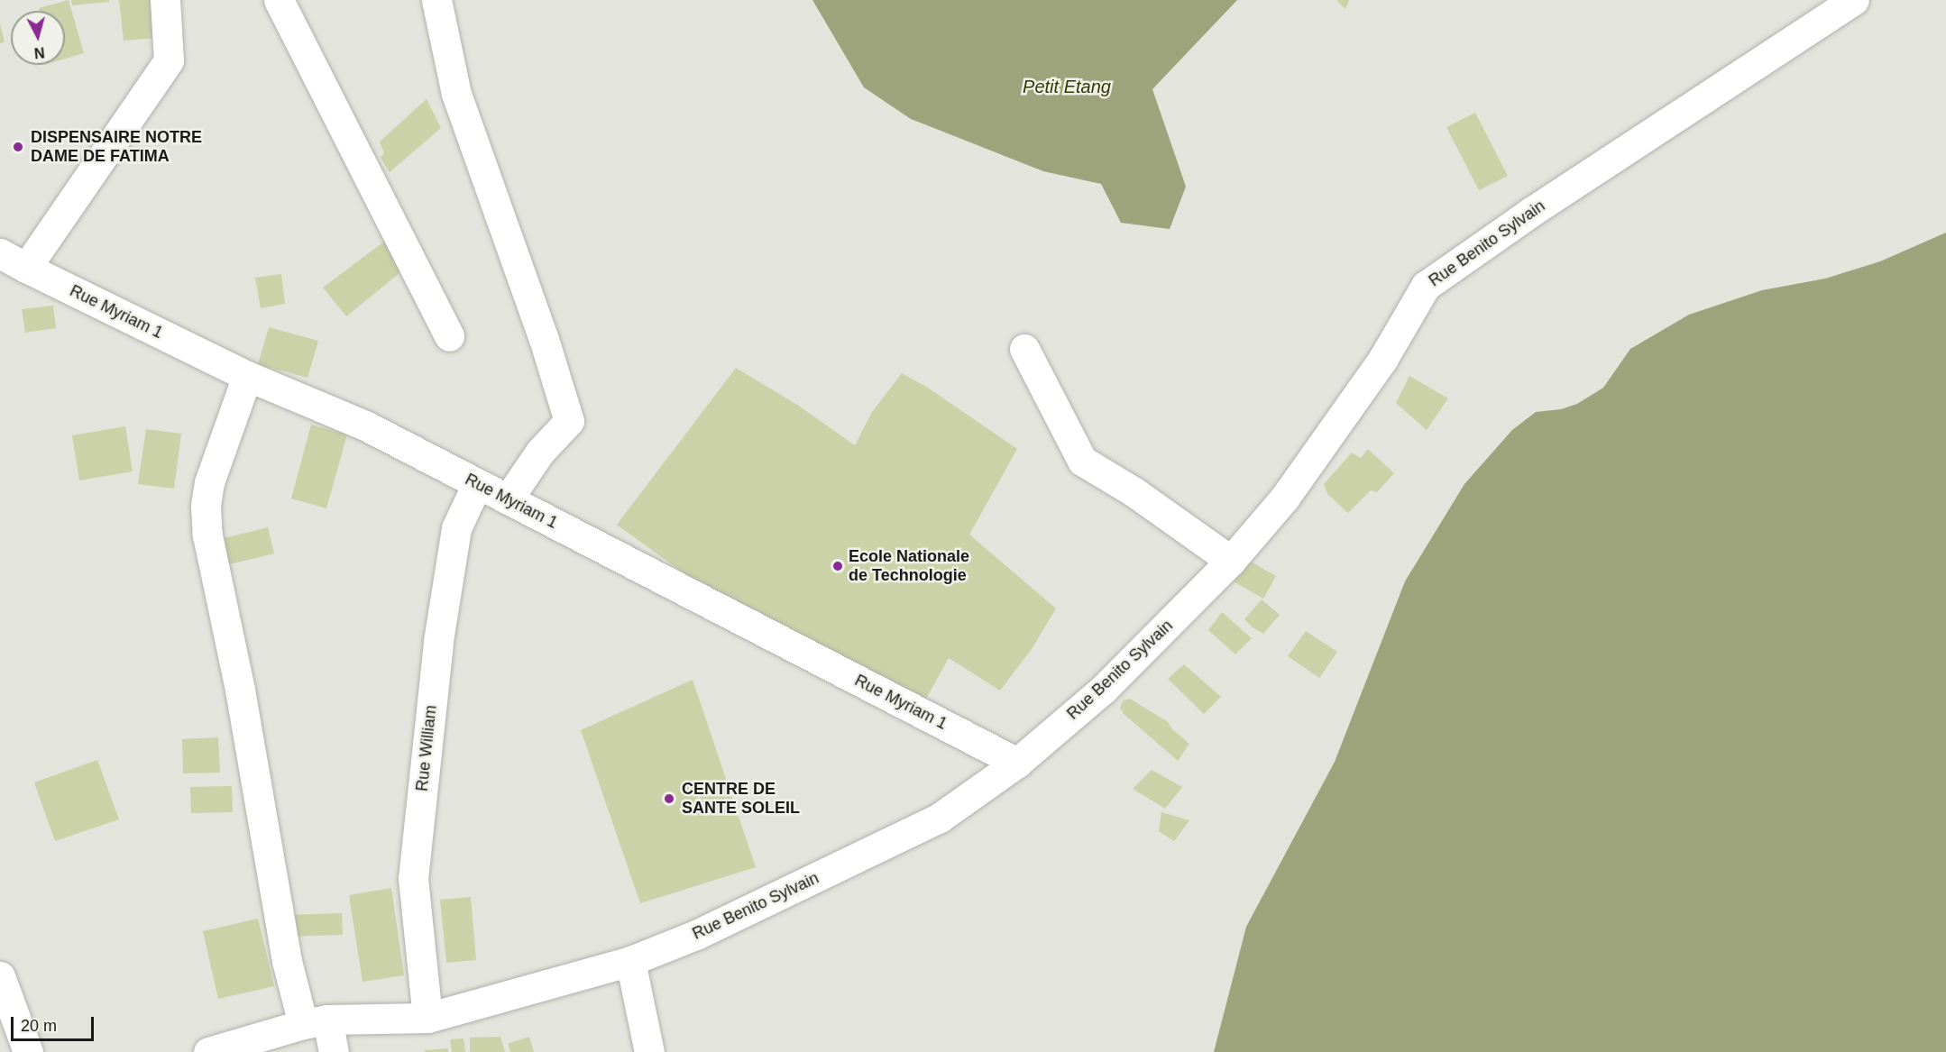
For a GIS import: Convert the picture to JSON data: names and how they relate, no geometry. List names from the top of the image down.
{
  "streets": {
    "street": ["Rue Benito Sylvain", "Rue Myriam 1", "Rue William"]
  },
  "crossings": [
    ["Rue Benito Sylvain", "Rue Myriam 1"],
    ["Rue Benito Sylvain", "Rue William"],
    ["Rue Myriam 1", "Rue William"]
  ],
  "water": ["Petit Etang"],
  "places": ["DISPENSAIRE NOTRE DAME DE FATIMA", "Ecole Nationale de Technologie", "CENTRE DE SANTE SOLEIL"],
  "scale_bar": "20 m",
  "north": "bottom"
}
